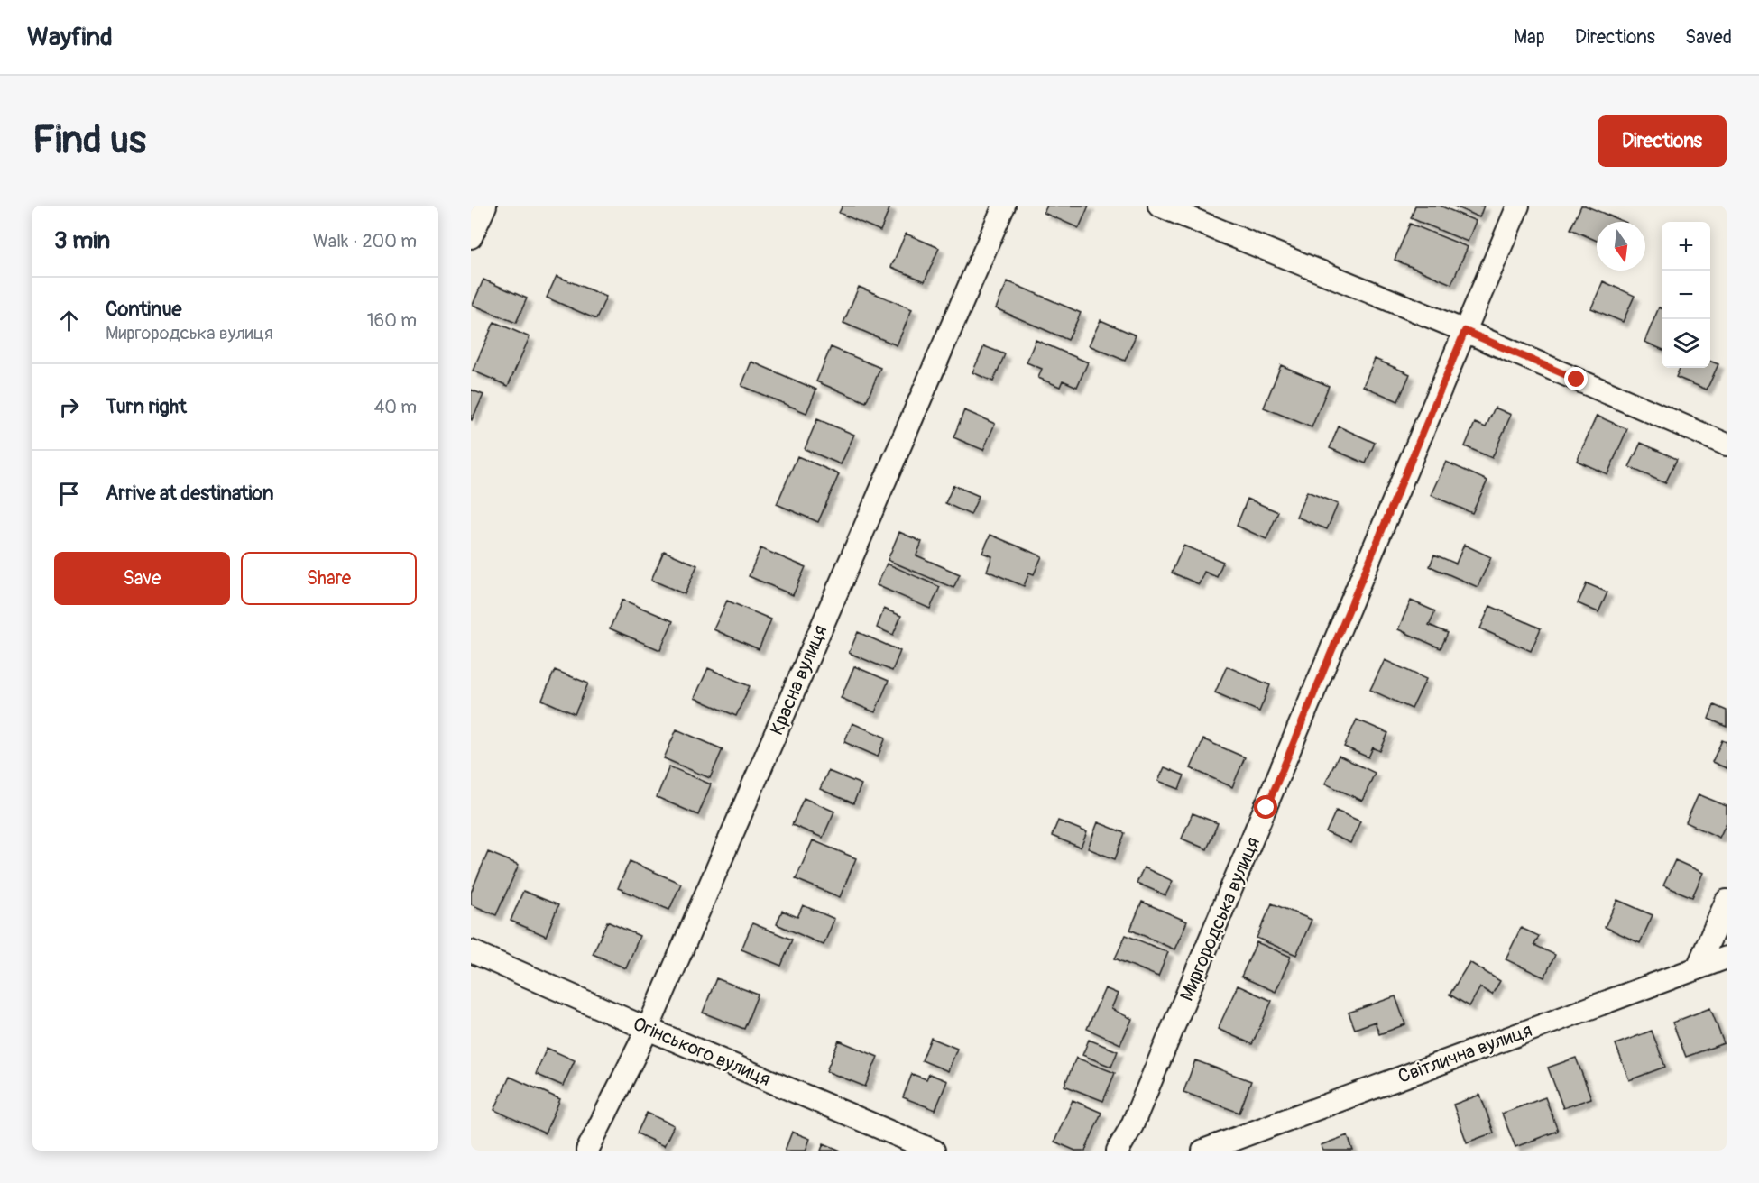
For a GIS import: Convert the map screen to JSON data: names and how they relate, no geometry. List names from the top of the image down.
{
  "streets": {
    "street": [
      "Красна вулиця",
      "Миргородська вулиця",
      "Огінського вулиця",
      "Світлична вулиця"
    ]
  },
  "crossings": [
    ["Красна вулиця", "Огінського вулиця"]
  ],
  "north": "bottom",
  "page": {
    "header": "Wayfind",
    "nav": ["Map", "Directions", "Saved"],
    "buttons": [
      "Directions",
      ["Save", "Share"]
    ],
    "title": "Find us",
    "heading": ["3 min", "Walk · 200 m"],
    "map_buttons": ["+", "−"],
    "list": [
      ["Continue", "Миргородська вулиця", "160 m"],
      ["Turn right", "40 m"],
      "Arrive at destination"
    ]
  }
}
